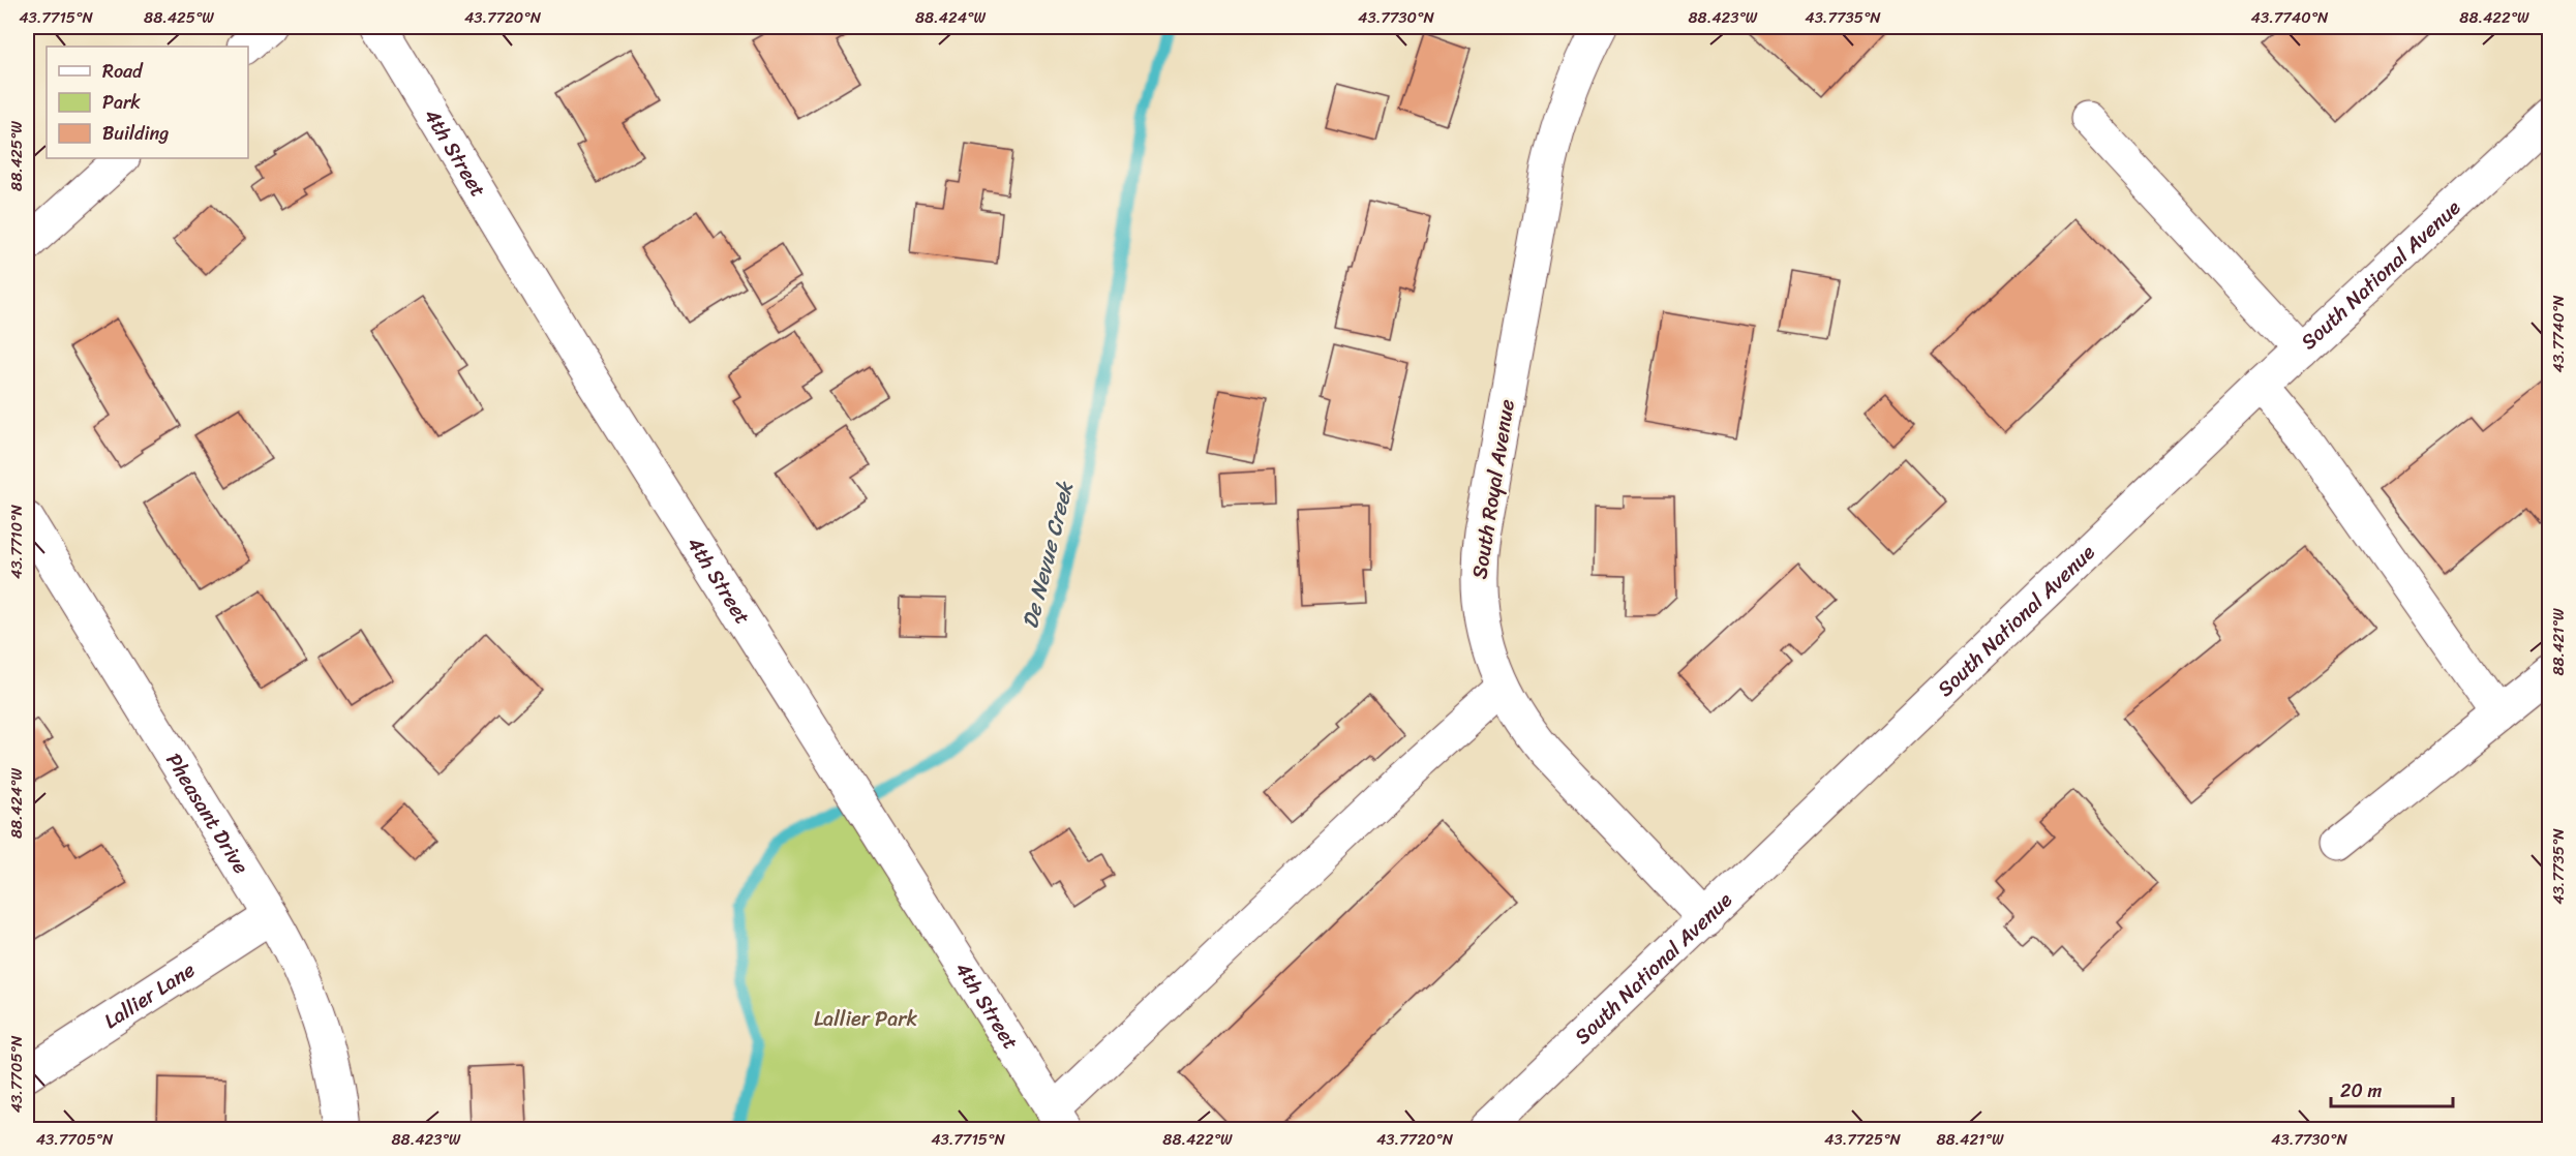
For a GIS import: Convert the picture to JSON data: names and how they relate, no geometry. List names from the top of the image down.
{
  "streets": {
    "street": [
      "4th Street",
      "South National Avenue",
      "South Royal Avenue",
      "Pheasant Drive",
      "Lallier Lane"
    ]
  },
  "crossings": [
    ["South National Avenue", "South Royal Avenue"],
    ["Pheasant Drive", "Lallier Lane"]
  ],
  "water": ["De Nevue Creek"],
  "parks": ["Lallier Park"],
  "legend": ["Road", "Park", "Building"],
  "scale_bar": "20 m",
  "coordinates": [
    "43.7715°N",
    "88.425°W",
    "43.7720°N",
    "88.424°W",
    "43.7730°N",
    "88.423°W",
    "43.7735°N",
    "43.7740°N",
    "88.422°W",
    "43.7710°N",
    "88.421°W",
    "43.7705°N",
    "43.7725°N"
  ]
}
